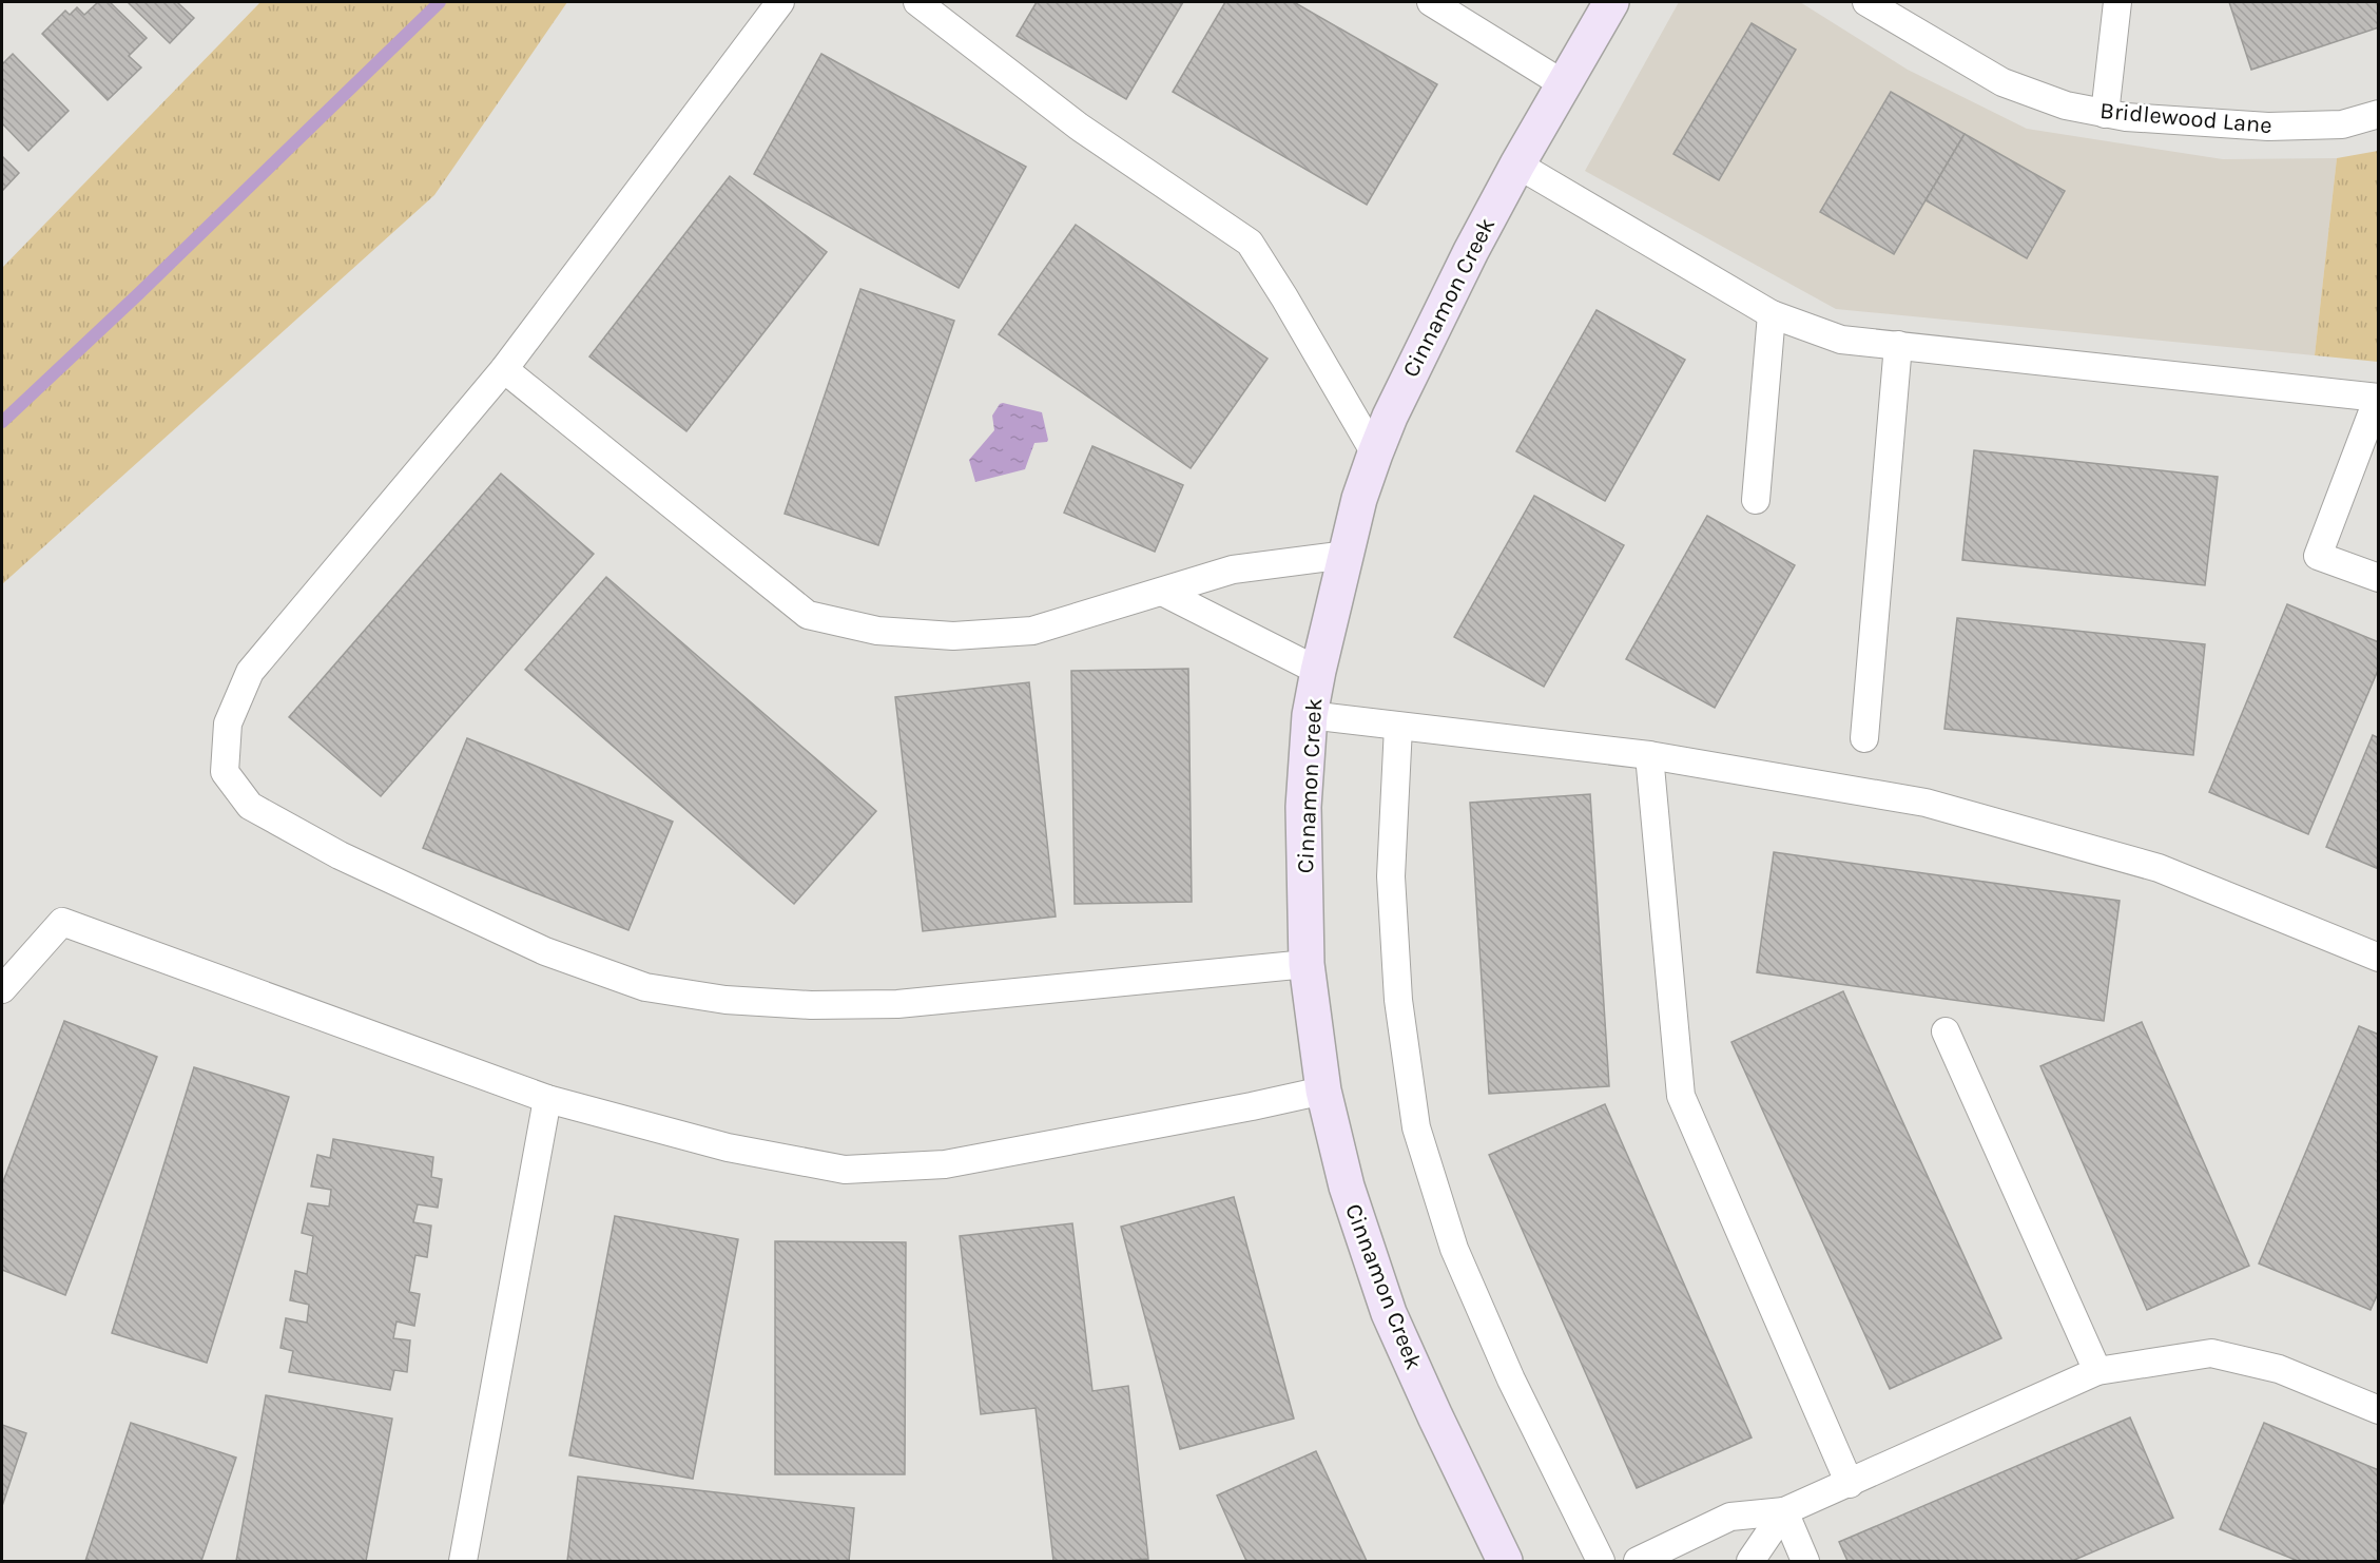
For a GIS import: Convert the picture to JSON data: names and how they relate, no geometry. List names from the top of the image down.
{
  "streets": {
    "street": ["Cinnamon Creek"],
    "lane": ["Bridlewood Lane"]
  }
}
